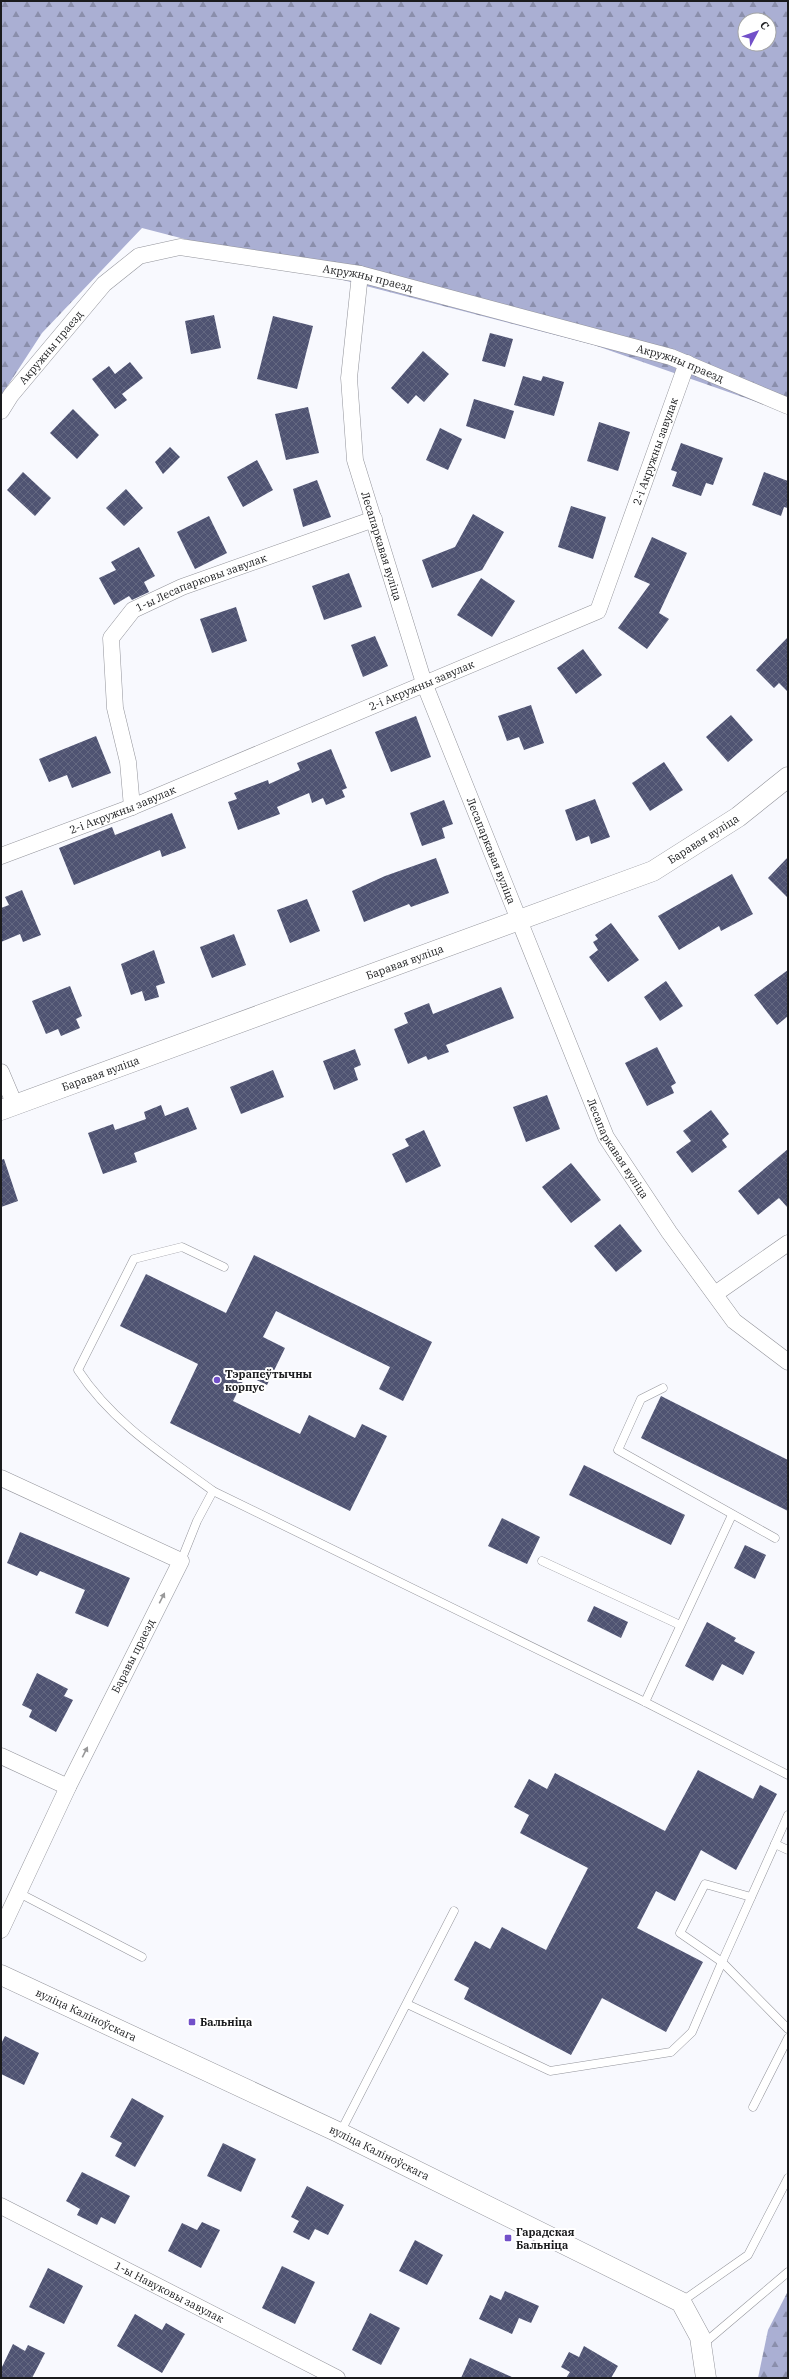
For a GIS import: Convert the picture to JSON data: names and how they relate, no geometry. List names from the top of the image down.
{
  "streets": {
    "street": [
      "Акружны праезд",
      "2-і Акружны завулак",
      "Лесапаркавая вуліца",
      "1-ы Лесапарковы завулак",
      "Баравая вуліца",
      "Баравы праезд",
      "вуліца Каліноўскага",
      "1-ы Навуковы завулак"
    ]
  },
  "crossings": [
    ["Акружны праезд", "2-і Акружны завулак"],
    ["Акружны праезд", "Лесапаркавая вуліца"],
    ["2-і Акружны завулак", "Лесапаркавая вуліца"],
    ["2-і Акружны завулак", "1-ы Лесапарковы завулак"],
    ["Лесапаркавая вуліца", "1-ы Лесапарковы завулак"],
    ["Лесапаркавая вуліца", "Баравая вуліца"]
  ],
  "one_way": ["Баравы праезд"],
  "places": {
    "other": ["Тэрапеўтычны корпус"],
    "transit": ["Бальніца", "Гарадская Бальніца"]
  },
  "north": "top right"
}
